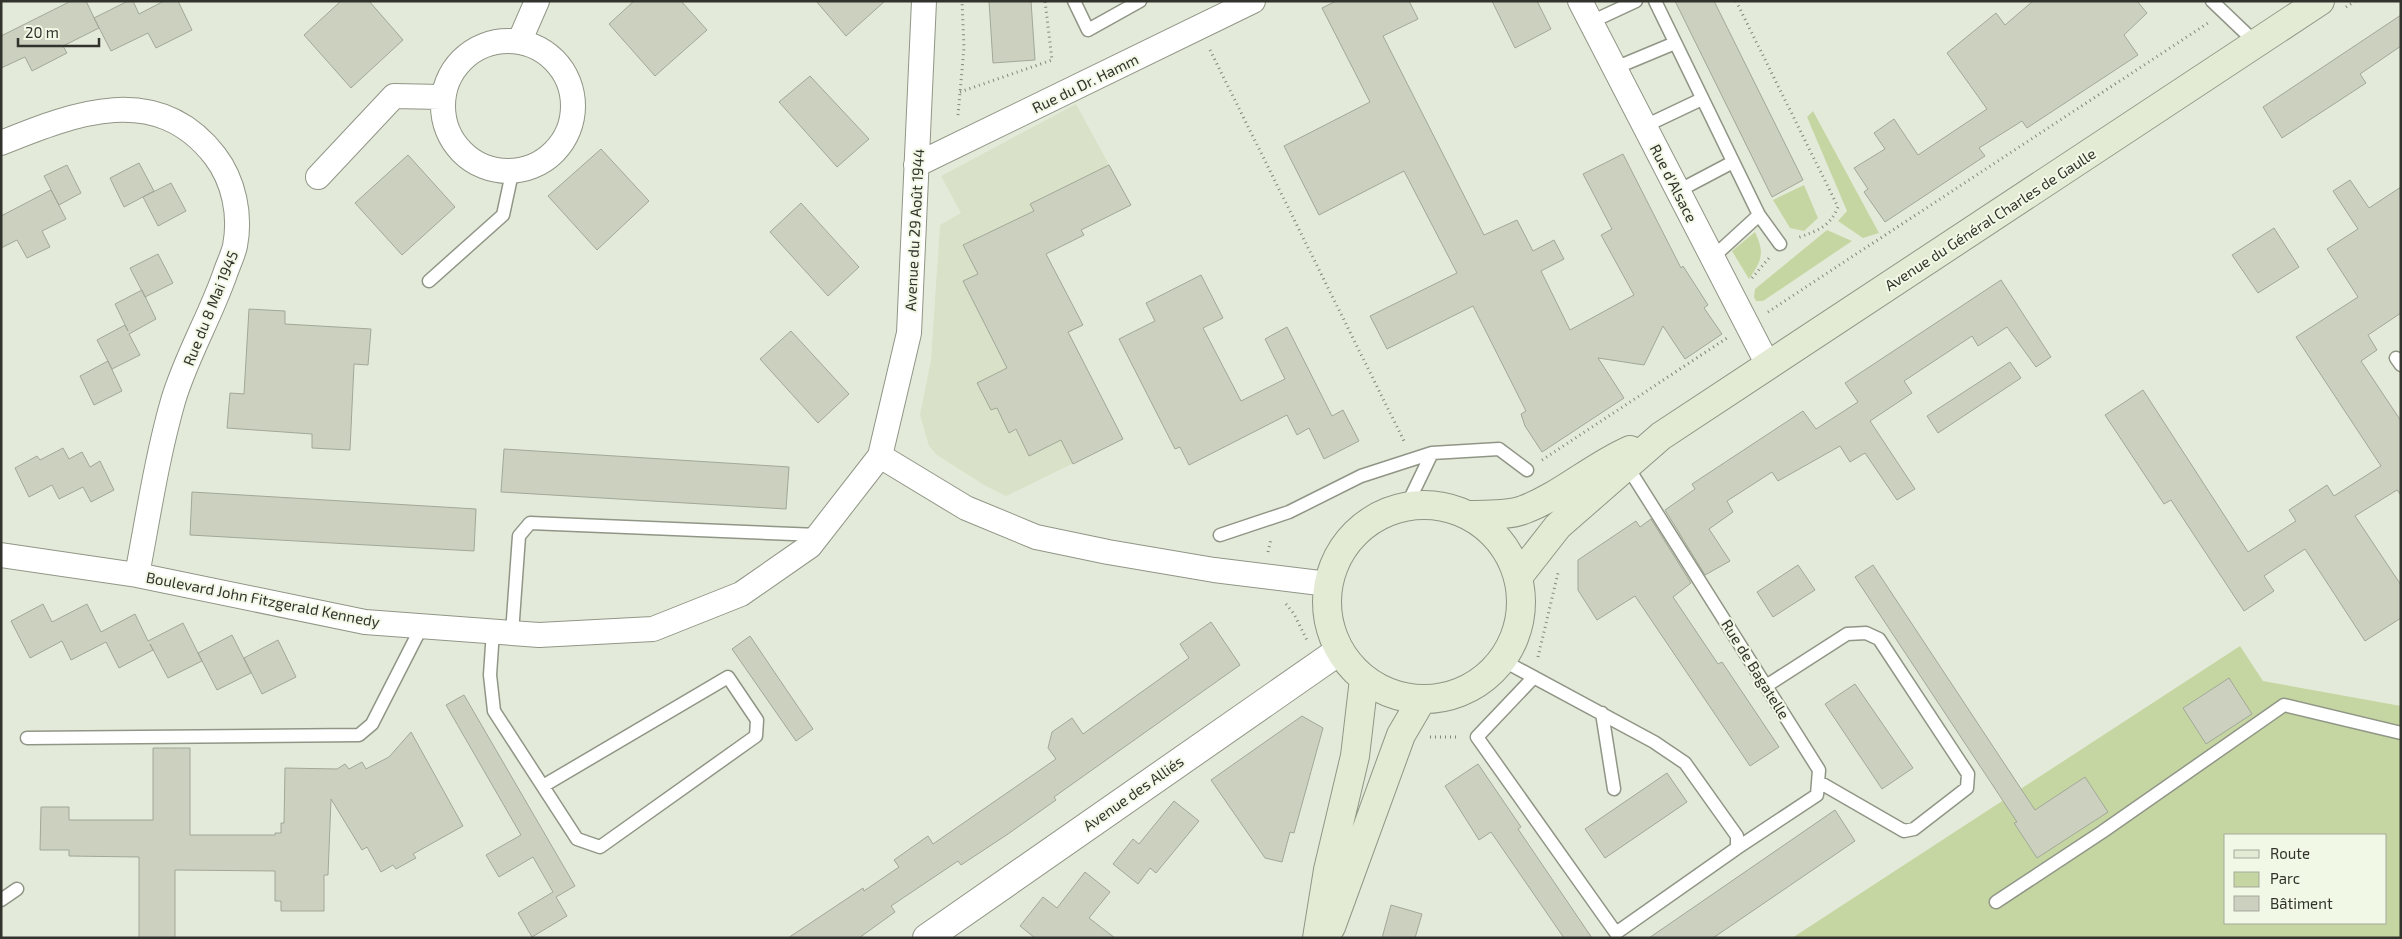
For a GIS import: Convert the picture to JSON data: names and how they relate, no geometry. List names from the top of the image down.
{
  "streets": {
    "main road": ["Avenue du Général Charles de Gaulle"],
    "street": [
      "Rue du Dr. Hamm",
      "Rue d'Alsace",
      "Avenue du 29 Août 1944",
      "Rue du 8 Mai 1945",
      "Boulevard John Fitzgerald Kennedy",
      "Avenue des Alliés"
    ],
    "lane": ["Rue de Bagatelle"]
  },
  "crossings": [
    ["Rue du Dr. Hamm", "Avenue du 29 Août 1944"],
    ["Rue d'Alsace", "Avenue du Général Charles de Gaulle"],
    ["Avenue du Général Charles de Gaulle", "Rue de Bagatelle"],
    ["Avenue du 29 Août 1944", "Boulevard John Fitzgerald Kennedy"],
    ["Rue du 8 Mai 1945", "Boulevard John Fitzgerald Kennedy"]
  ],
  "legend": ["Route", "Parc", "Bâtiment"],
  "scale_bar": "20 m"
}
